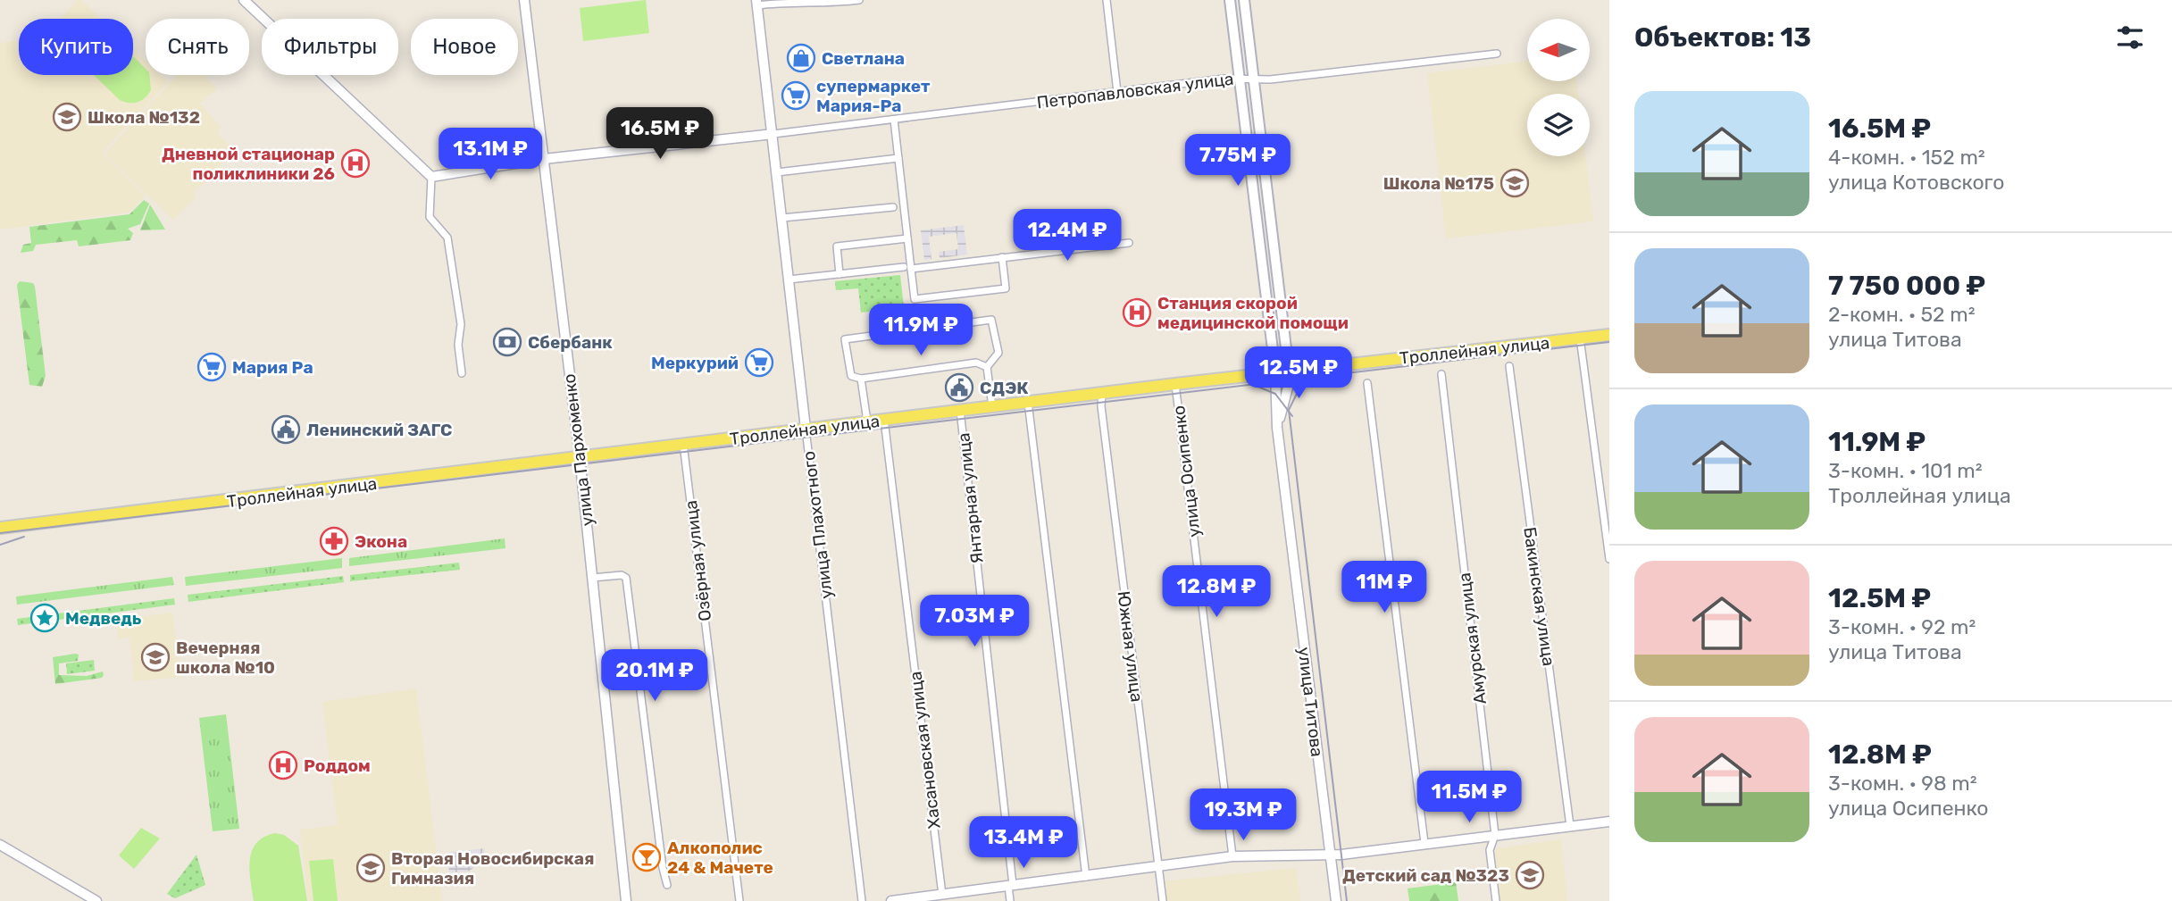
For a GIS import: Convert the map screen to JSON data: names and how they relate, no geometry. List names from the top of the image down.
{
  "streets": {
    "main road": ["Троллейная улица", "улица Титова"],
    "street": [
      "Петропавловская улица",
      "улица Пархоменко",
      "улица Осипенко",
      "Янтарная улица",
      "улица Плахотного",
      "Озёрная улица",
      "Бакинская улица",
      "Амурская улица",
      "Южная улица",
      "Хасановская улица"
    ]
  },
  "crossings": [
    ["Петропавловская улица", "улица Плахотного"],
    ["Петропавловская улица", "улица Титова"],
    ["Троллейная улица", "улица Пархоменко"],
    ["Троллейная улица", "улица Осипенко"],
    ["Троллейная улица", "Янтарная улица"],
    ["Троллейная улица", "улица Плахотного"],
    ["Троллейная улица", "Озёрная улица"],
    ["Троллейная улица", "Южная улица"],
    ["Троллейная улица", "улица Титова"],
    ["Троллейная улица", "Хасановская улица"]
  ],
  "places": {
    "shop": ["Светлана"],
    "supermarket": ["супермаркет Мария-Ра", "Меркурий", "Мария Ра"],
    "school or university": [
      "Школа №132",
      "Школа №175",
      "Вечерняя школа №10",
      "Вторая Новосибирская Гимназия",
      "Детский сад №323"
    ],
    "hospital": ["Дневной стационар поликлиники 26", "Станция скорой медицинской помощи", "Роддом"],
    "bank": ["Сбербанк"],
    "public building": ["СДЭК", "Ленинский ЗАГС"],
    "pharmacy": ["Экона"],
    "place": ["Медведь"],
    "bar": ["Алкополис 24 & Мачете"]
  },
  "north": "left",
  "page": {
    "heading": "Объектов: 13",
    "chip": [
      "Купить",
      "Снять",
      "Фильтры",
      "Новое"
    ],
    "list": [
      {
        "name": "16.5M ₽",
        "note": "4-комн. · 152 m² · улица Котовского"
      },
      {
        "name": "7 750 000 ₽",
        "note": "2-комн. · 52 m² · улица Титова"
      },
      {
        "name": "11.9M ₽",
        "note": "3-комн. · 101 m² · Троллейная улица"
      },
      {
        "name": "12.5M ₽",
        "note": "3-комн. · 92 m² · улица Титова"
      },
      {
        "name": "12.8M ₽",
        "note": "3-комн. · 98 m² · улица Осипенко"
      }
    ],
    "price": [
      "16.5M ₽",
      "13.1M ₽",
      "7.75M ₽",
      "12.4M ₽",
      "11.9M ₽",
      "12.5M ₽",
      "11M ₽",
      "12.8M ₽",
      "7.03M ₽",
      "20.1M ₽",
      "11.5M ₽",
      "19.3M ₽",
      "13.4M ₽"
    ]
  }
}
